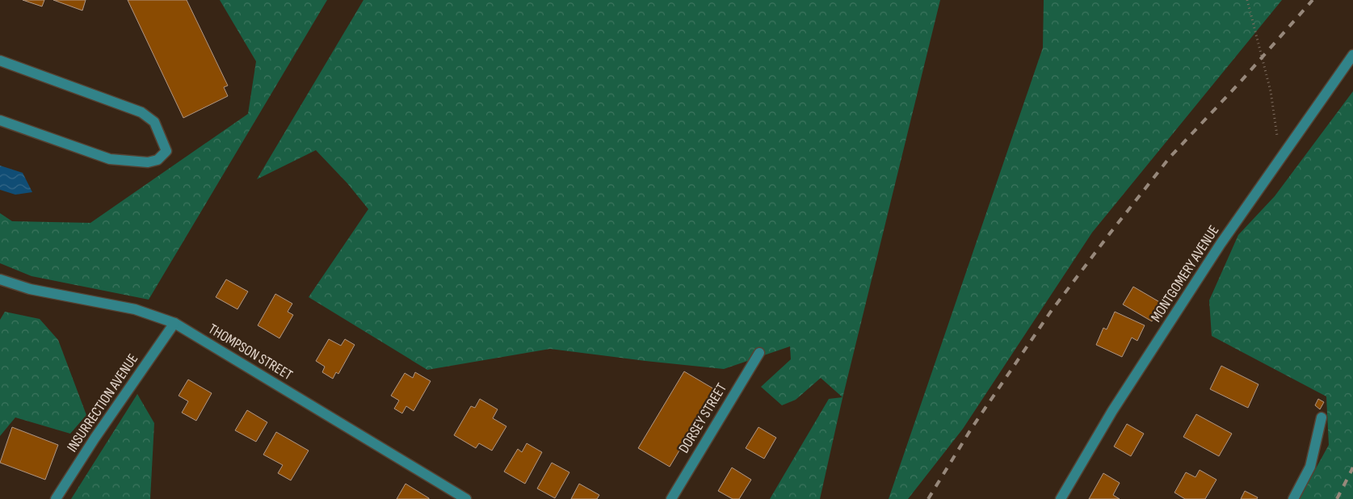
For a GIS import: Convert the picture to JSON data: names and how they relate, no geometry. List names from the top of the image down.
{
  "streets": {
    "street": [
      "MONTGOMERY AVENUE",
      "THOMPSON STREET",
      "INSURRECTION AVENUE",
      "DORSEY STREET"
    ]
  },
  "crossings": [
    ["THOMPSON STREET", "INSURRECTION AVENUE"]
  ]
}
